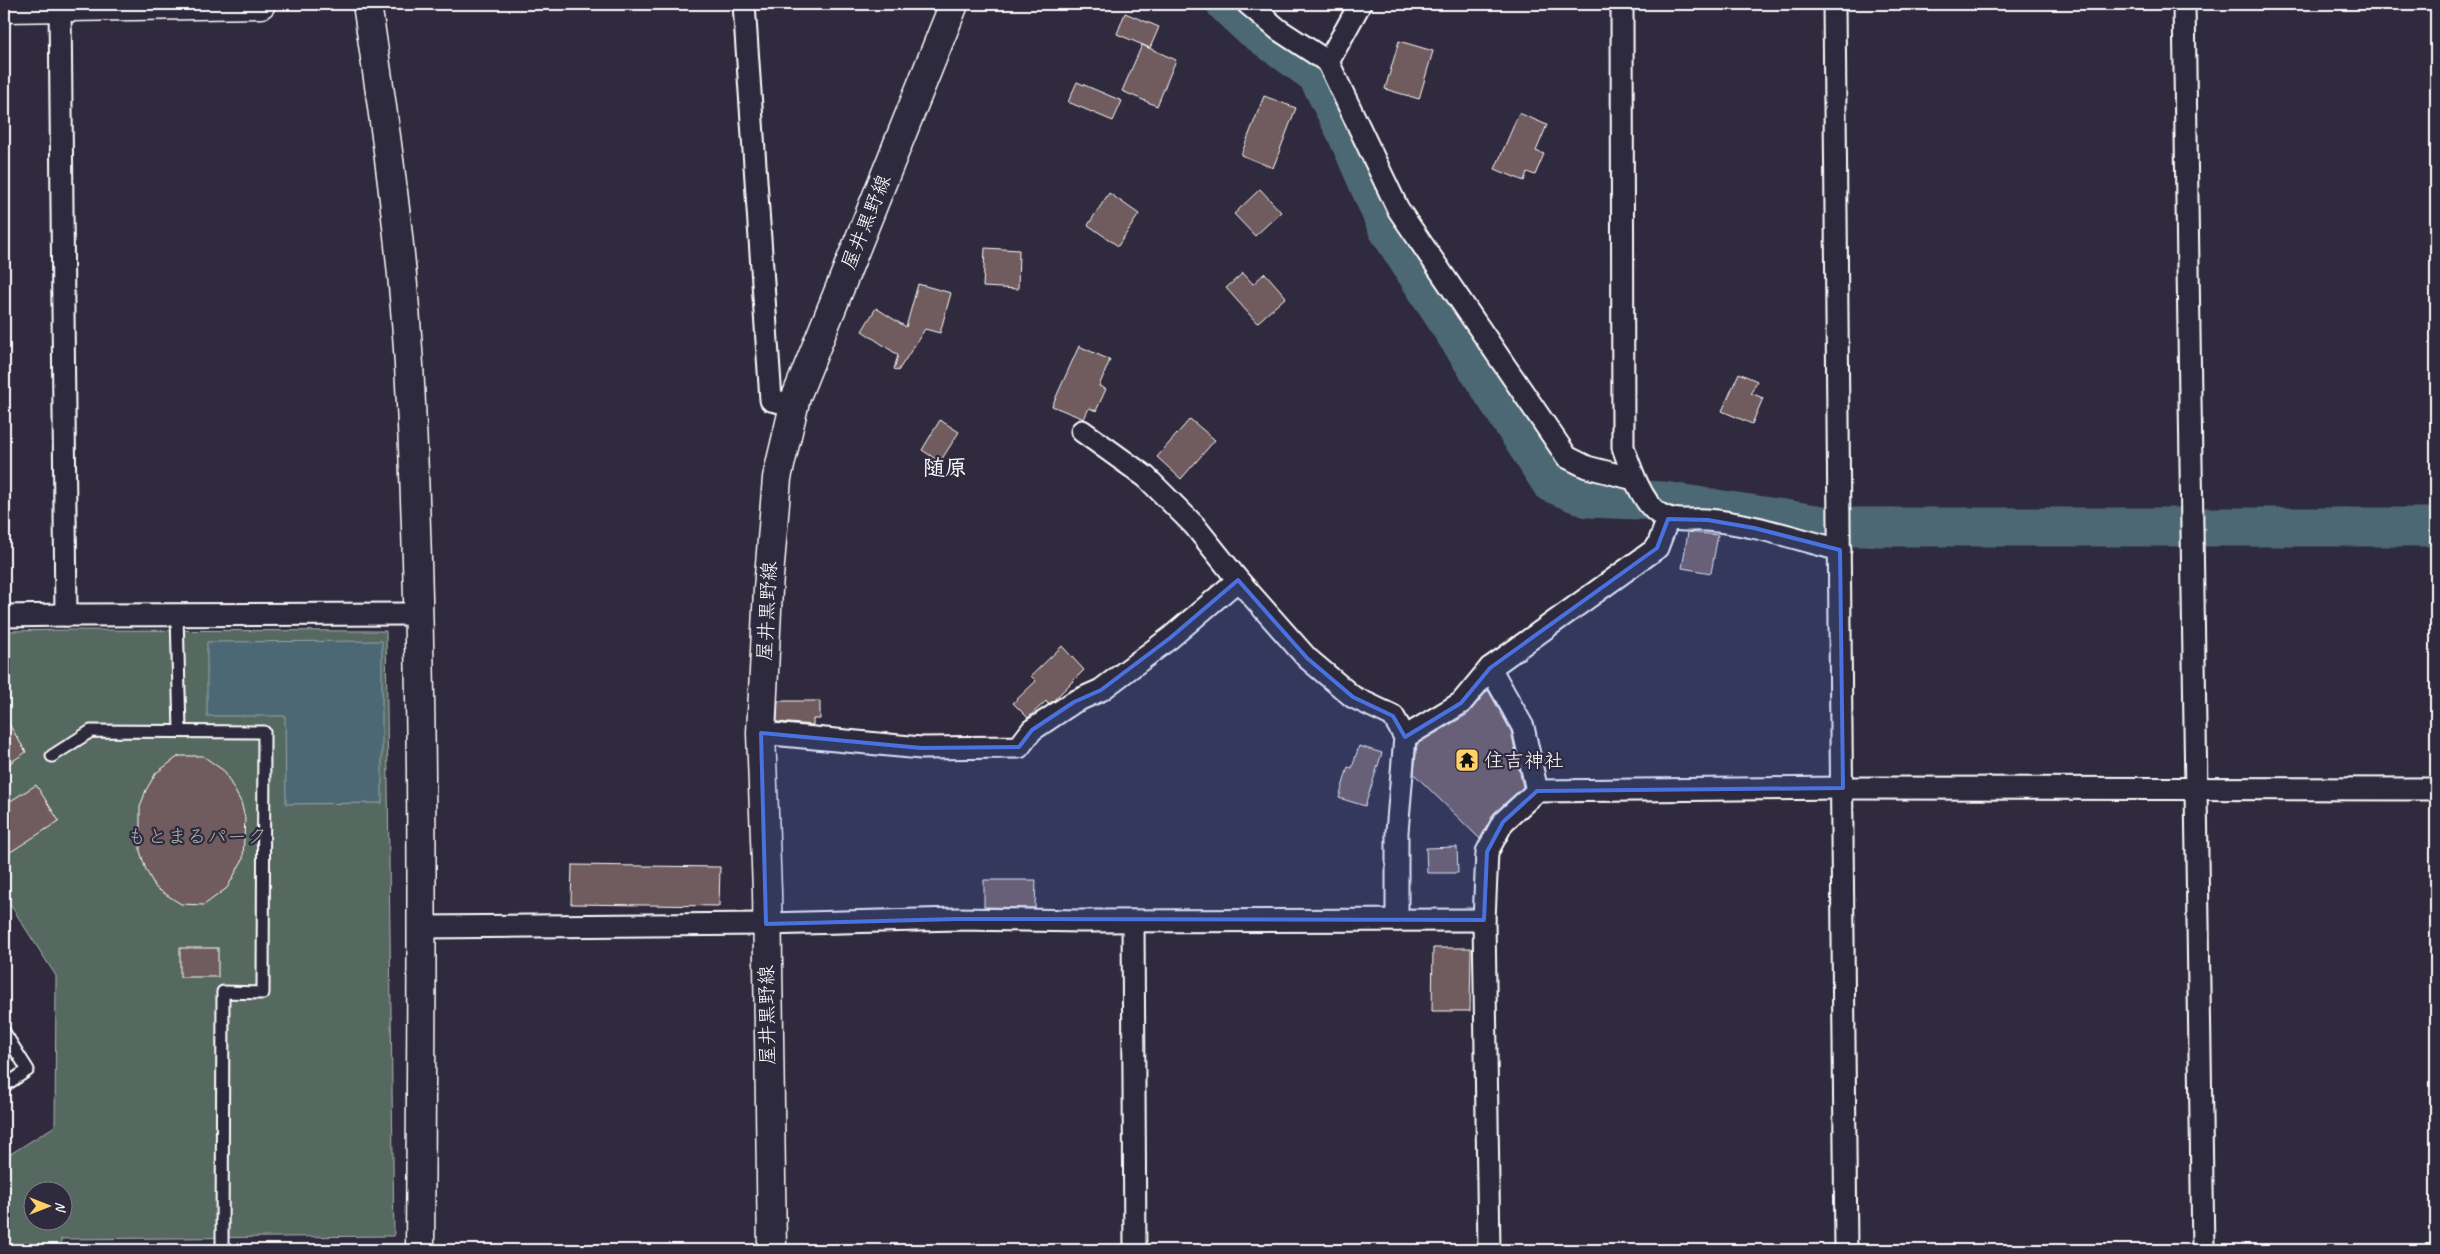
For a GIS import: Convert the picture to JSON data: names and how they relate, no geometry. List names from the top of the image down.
{
  "streets": {
    "street": ["屋井黒野線"]
  },
  "districts": ["随原"],
  "parks": ["もとまるパーク"],
  "places": {
    "temple": ["住吉神社"]
  },
  "north": "right"
}
